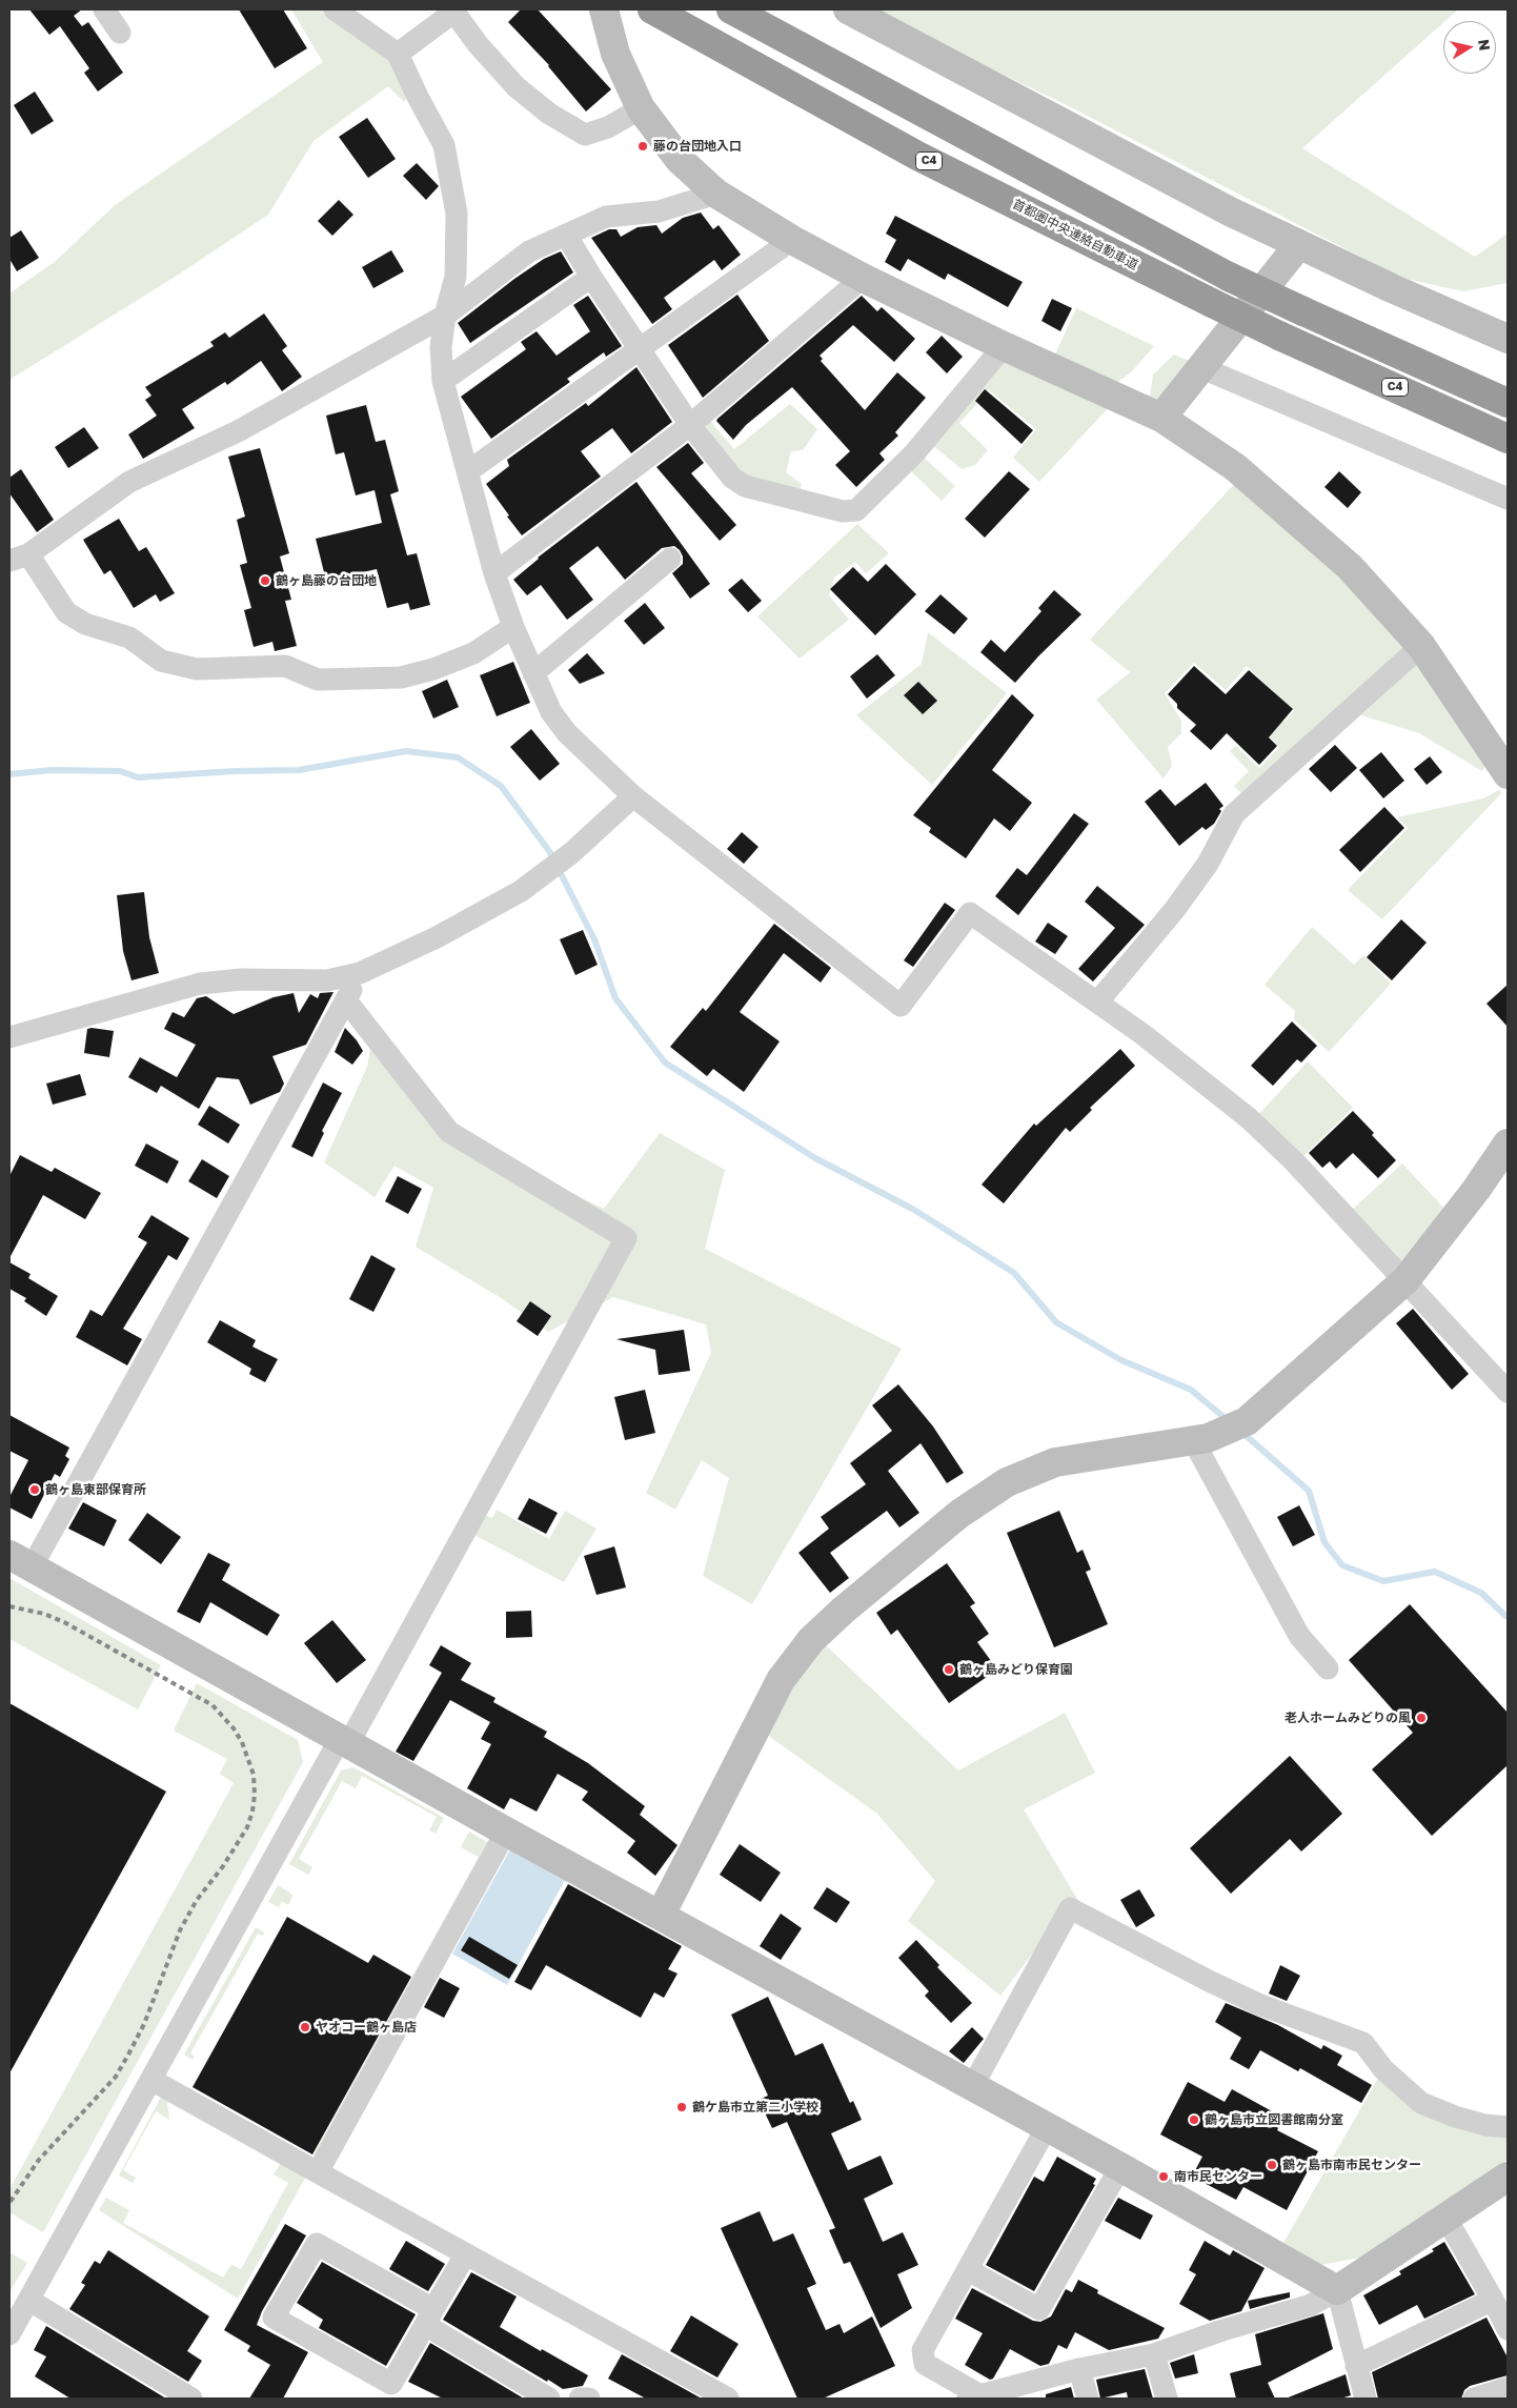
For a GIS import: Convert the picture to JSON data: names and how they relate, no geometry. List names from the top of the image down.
{
  "streets": {
    "highway": ["C4", "首都圏中央連絡自動車道"]
  },
  "places": [
    "藤の台団地入口",
    "鶴ヶ島藤の台団地",
    "鶴ヶ島東部保育所",
    "鶴ヶ島みどり保育園",
    "老人ホームみどりの風",
    "ヤオコー鶴ヶ島店",
    "鶴ケ島市立第二小学校",
    "鶴ヶ島市立図書館南分室",
    "鶴ヶ島市南市民センター",
    "南市民センター"
  ],
  "north": "right"
}
